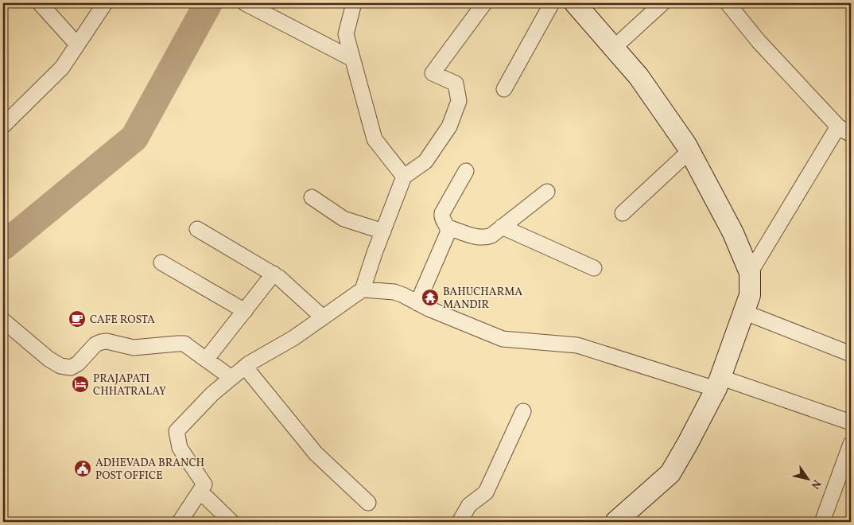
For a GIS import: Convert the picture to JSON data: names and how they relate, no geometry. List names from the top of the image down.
{
  "places": {
    "temple": ["BAHUCHARMA MANDIR"],
    "cafe": ["CAFE ROSTA"],
    "hotel": ["PRAJAPATI CHHATRALAY"],
    "public building": ["ADHEVADA BRANCH POST OFFICE"]
  },
  "north": "bottom right"
}
